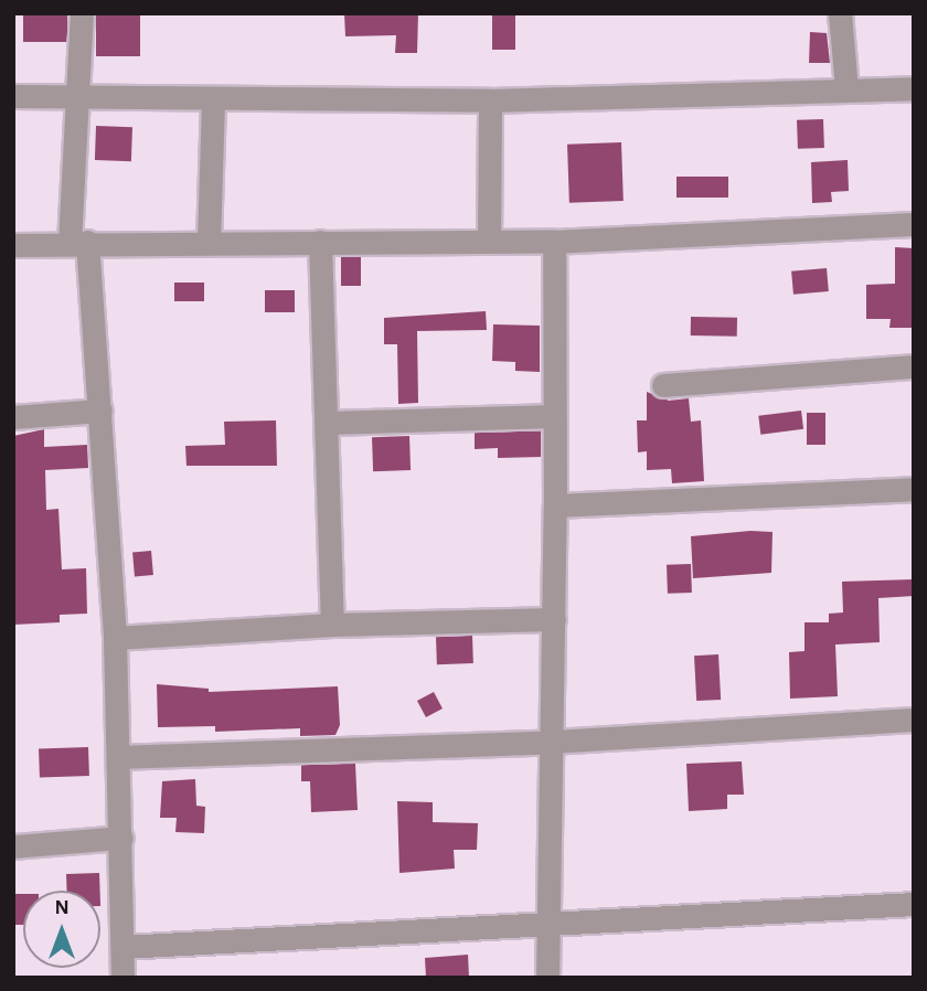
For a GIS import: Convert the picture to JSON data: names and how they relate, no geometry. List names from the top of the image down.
{
  "north": "top"
}
